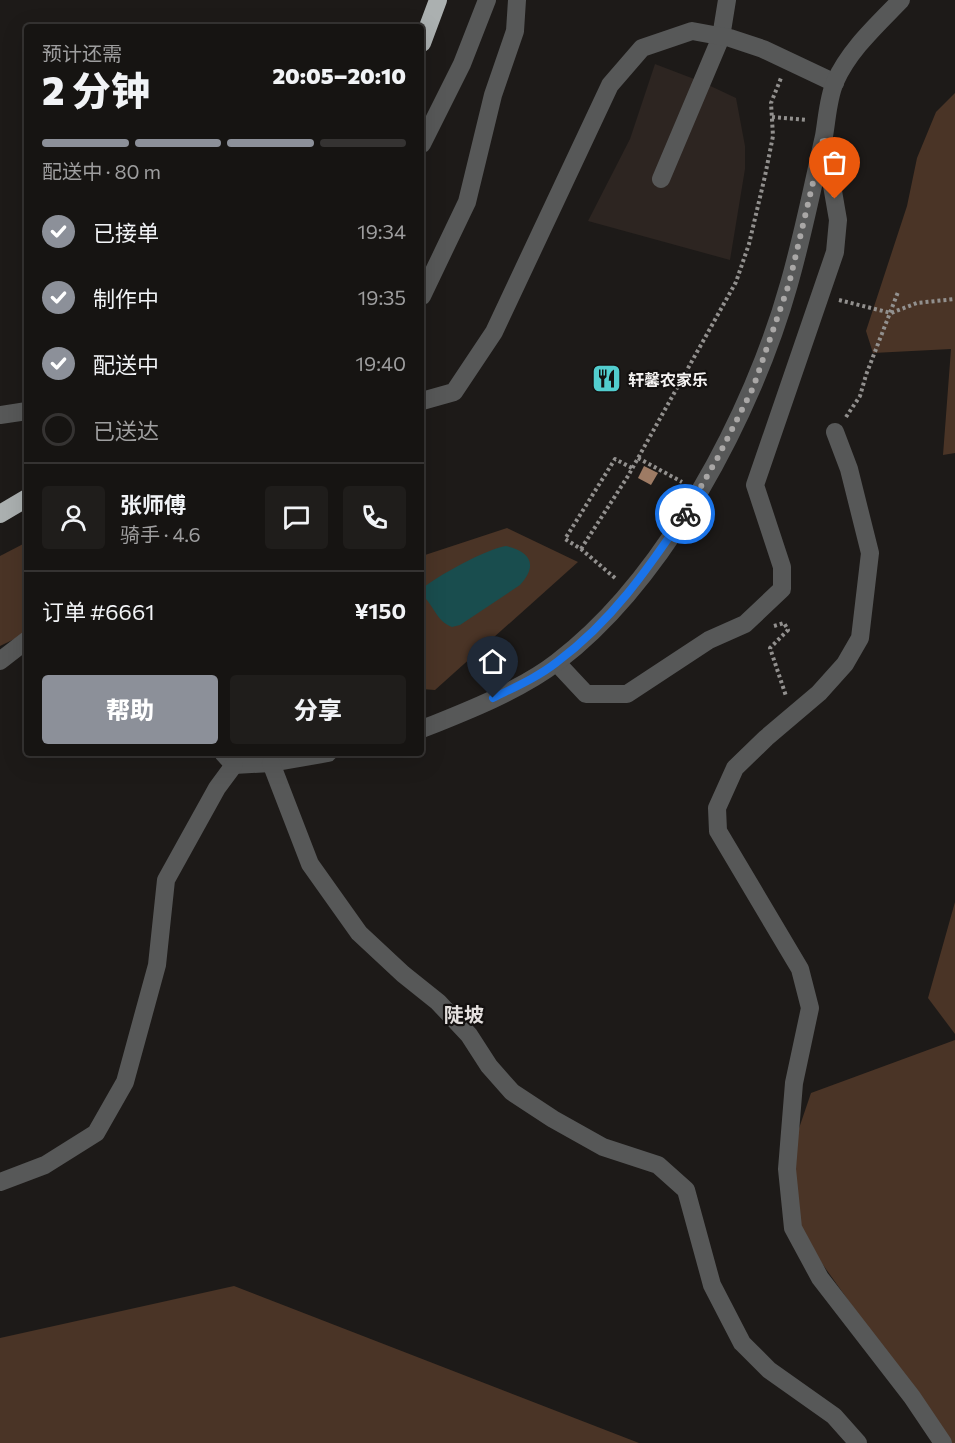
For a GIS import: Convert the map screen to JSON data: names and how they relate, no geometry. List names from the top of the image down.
{
  "districts": ["陡坡"],
  "places": {
    "restaurant": ["轩馨农家乐"]
  },
  "page": {
    "heading": ["2 分钟", "预计还需", "20:05–20:10"],
    "panel": [
      "张师傅",
      "骑手 · 4.6",
      "订单 #6661",
      "¥150"
    ],
    "bar": "配送中 · 80 m",
    "list": [
      ["已接单", "19:34"],
      ["制作中", "19:35"],
      ["配送中", "19:40"],
      "已送达"
    ],
    "buttons": ["帮助", "分享"]
  }
}
